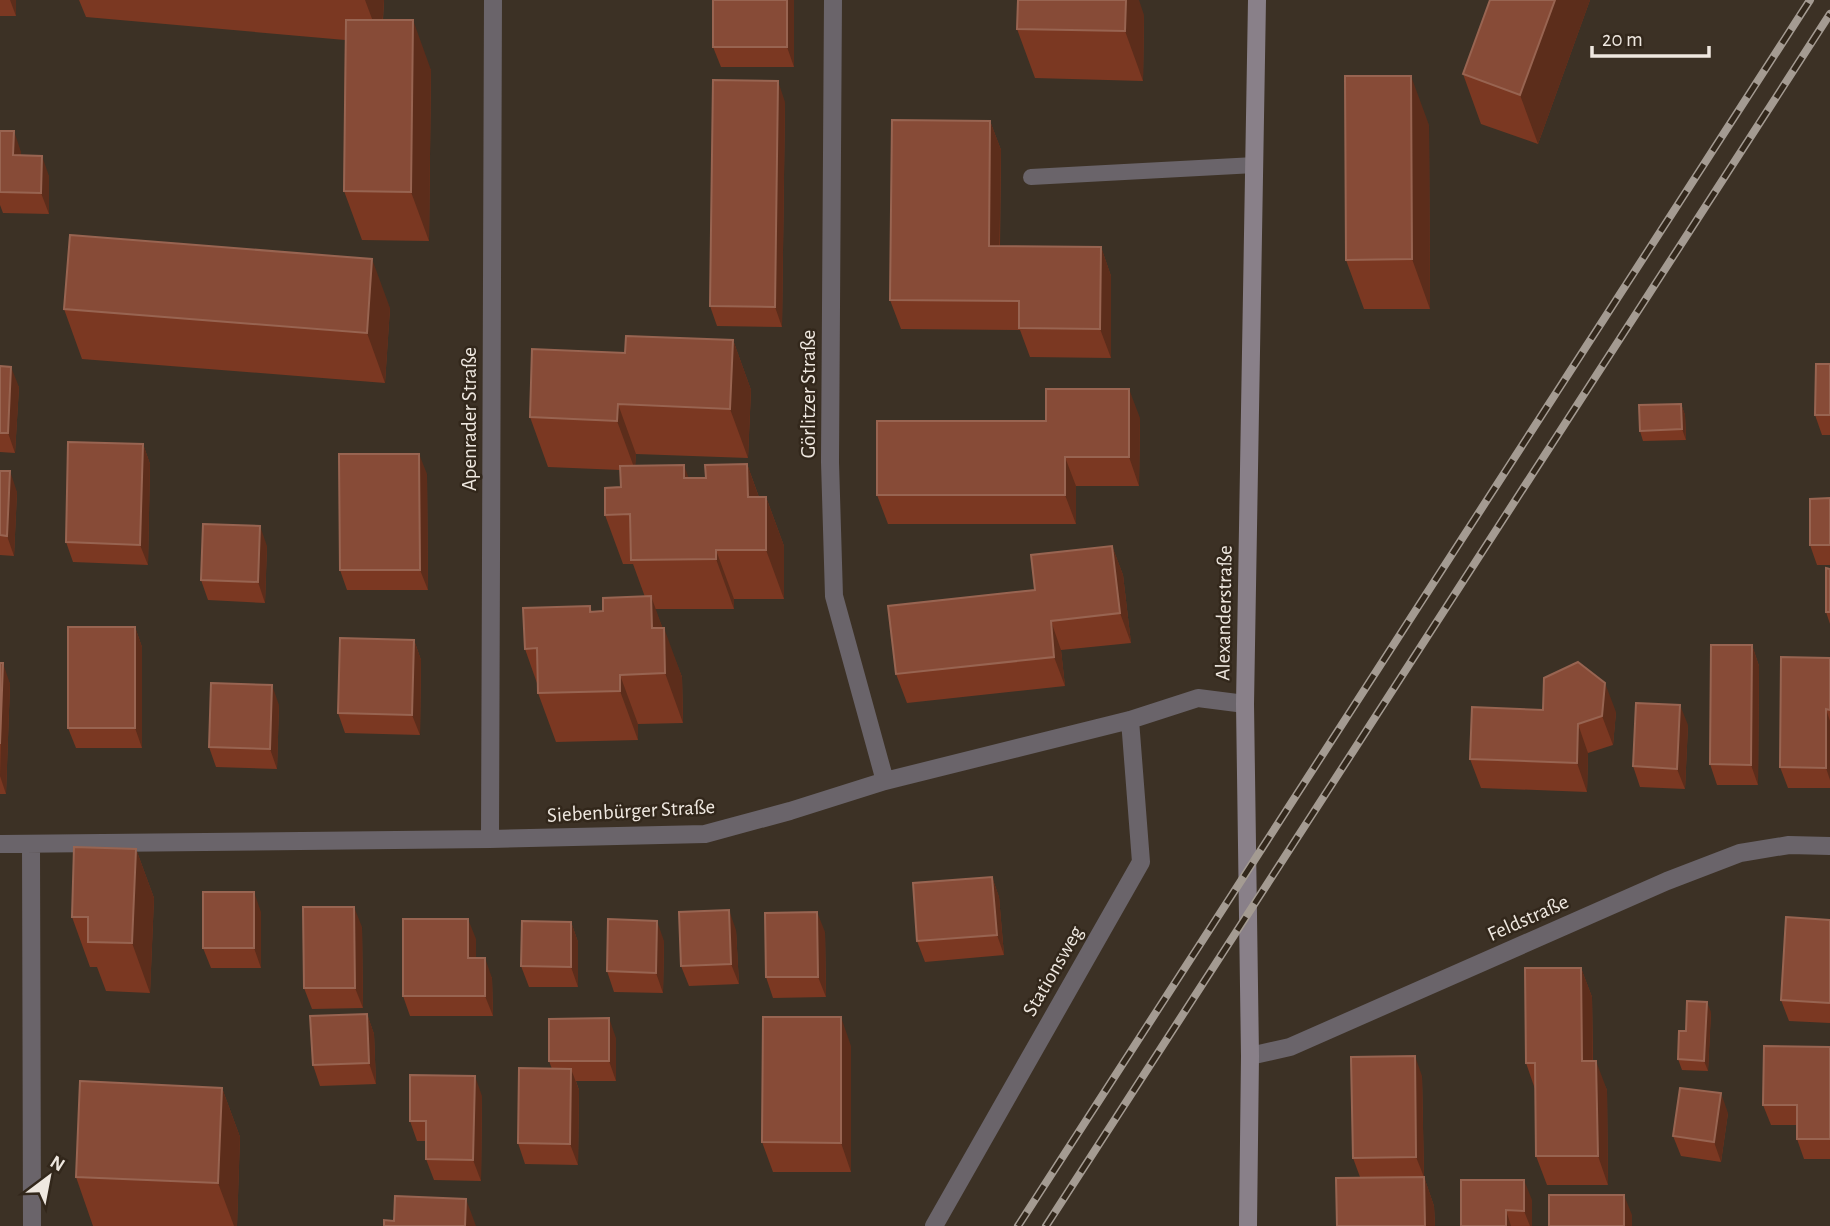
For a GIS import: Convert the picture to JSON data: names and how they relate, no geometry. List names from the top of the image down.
{
  "streets": {
    "main road": ["Alexanderstraße"],
    "street": [
      "Görlitzer Straße",
      "Apenrader Straße",
      "Siebenbürger Straße",
      "Feldstraße",
      "Stationsweg"
    ]
  },
  "crossings": [
    ["Görlitzer Straße", "Siebenbürger Straße"],
    ["Apenrader Straße", "Siebenbürger Straße"],
    ["Alexanderstraße", "Siebenbürger Straße"],
    ["Alexanderstraße", "Feldstraße"],
    ["Siebenbürger Straße", "Stationsweg"]
  ],
  "scale_bar": "20 m",
  "north": "top right"
}
